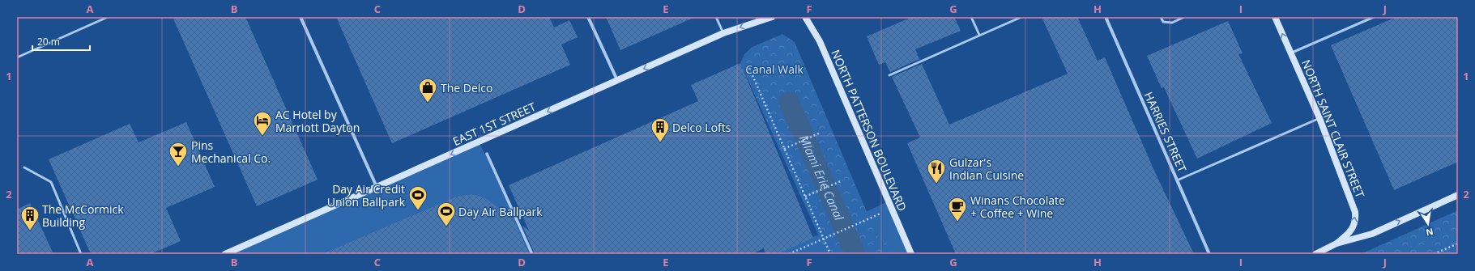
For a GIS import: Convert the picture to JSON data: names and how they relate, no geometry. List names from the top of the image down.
{
  "streets": {
    "main road": ["EAST 1ST STREET", "NORTH SAINT CLAIR STREET", "NORTH PATTERSON BOULEVARD"],
    "street": ["HARRIES STREET"]
  },
  "one_way": ["EAST 1ST STREET", "NORTH SAINT CLAIR STREET"],
  "water": ["MIami Erie Canal"],
  "parks": ["Canal Walk"],
  "places": {
    "shop": ["The Delco"],
    "hotel": ["AC Hotel by Marriott Dayton"],
    "building": ["Delco Lofts", "The McCormick Building"],
    "bar": ["Pins Mechanical Co."],
    "restaurant": ["Gulzar's Indian Cuisine"],
    "sports": ["Day Air Credit Union Ballpark", "Day Air Ballpark"],
    "cafe": ["Winans Chocolate + Coffee + Wine"]
  },
  "scale_bar": "20 m",
  "north": "bottom",
  "grid": {
    "columns": [
      "A",
      "B",
      "C",
      "D",
      "E",
      "F",
      "G",
      "H",
      "I",
      "J"
    ],
    "rows": ["1", "2"]
  }
}
